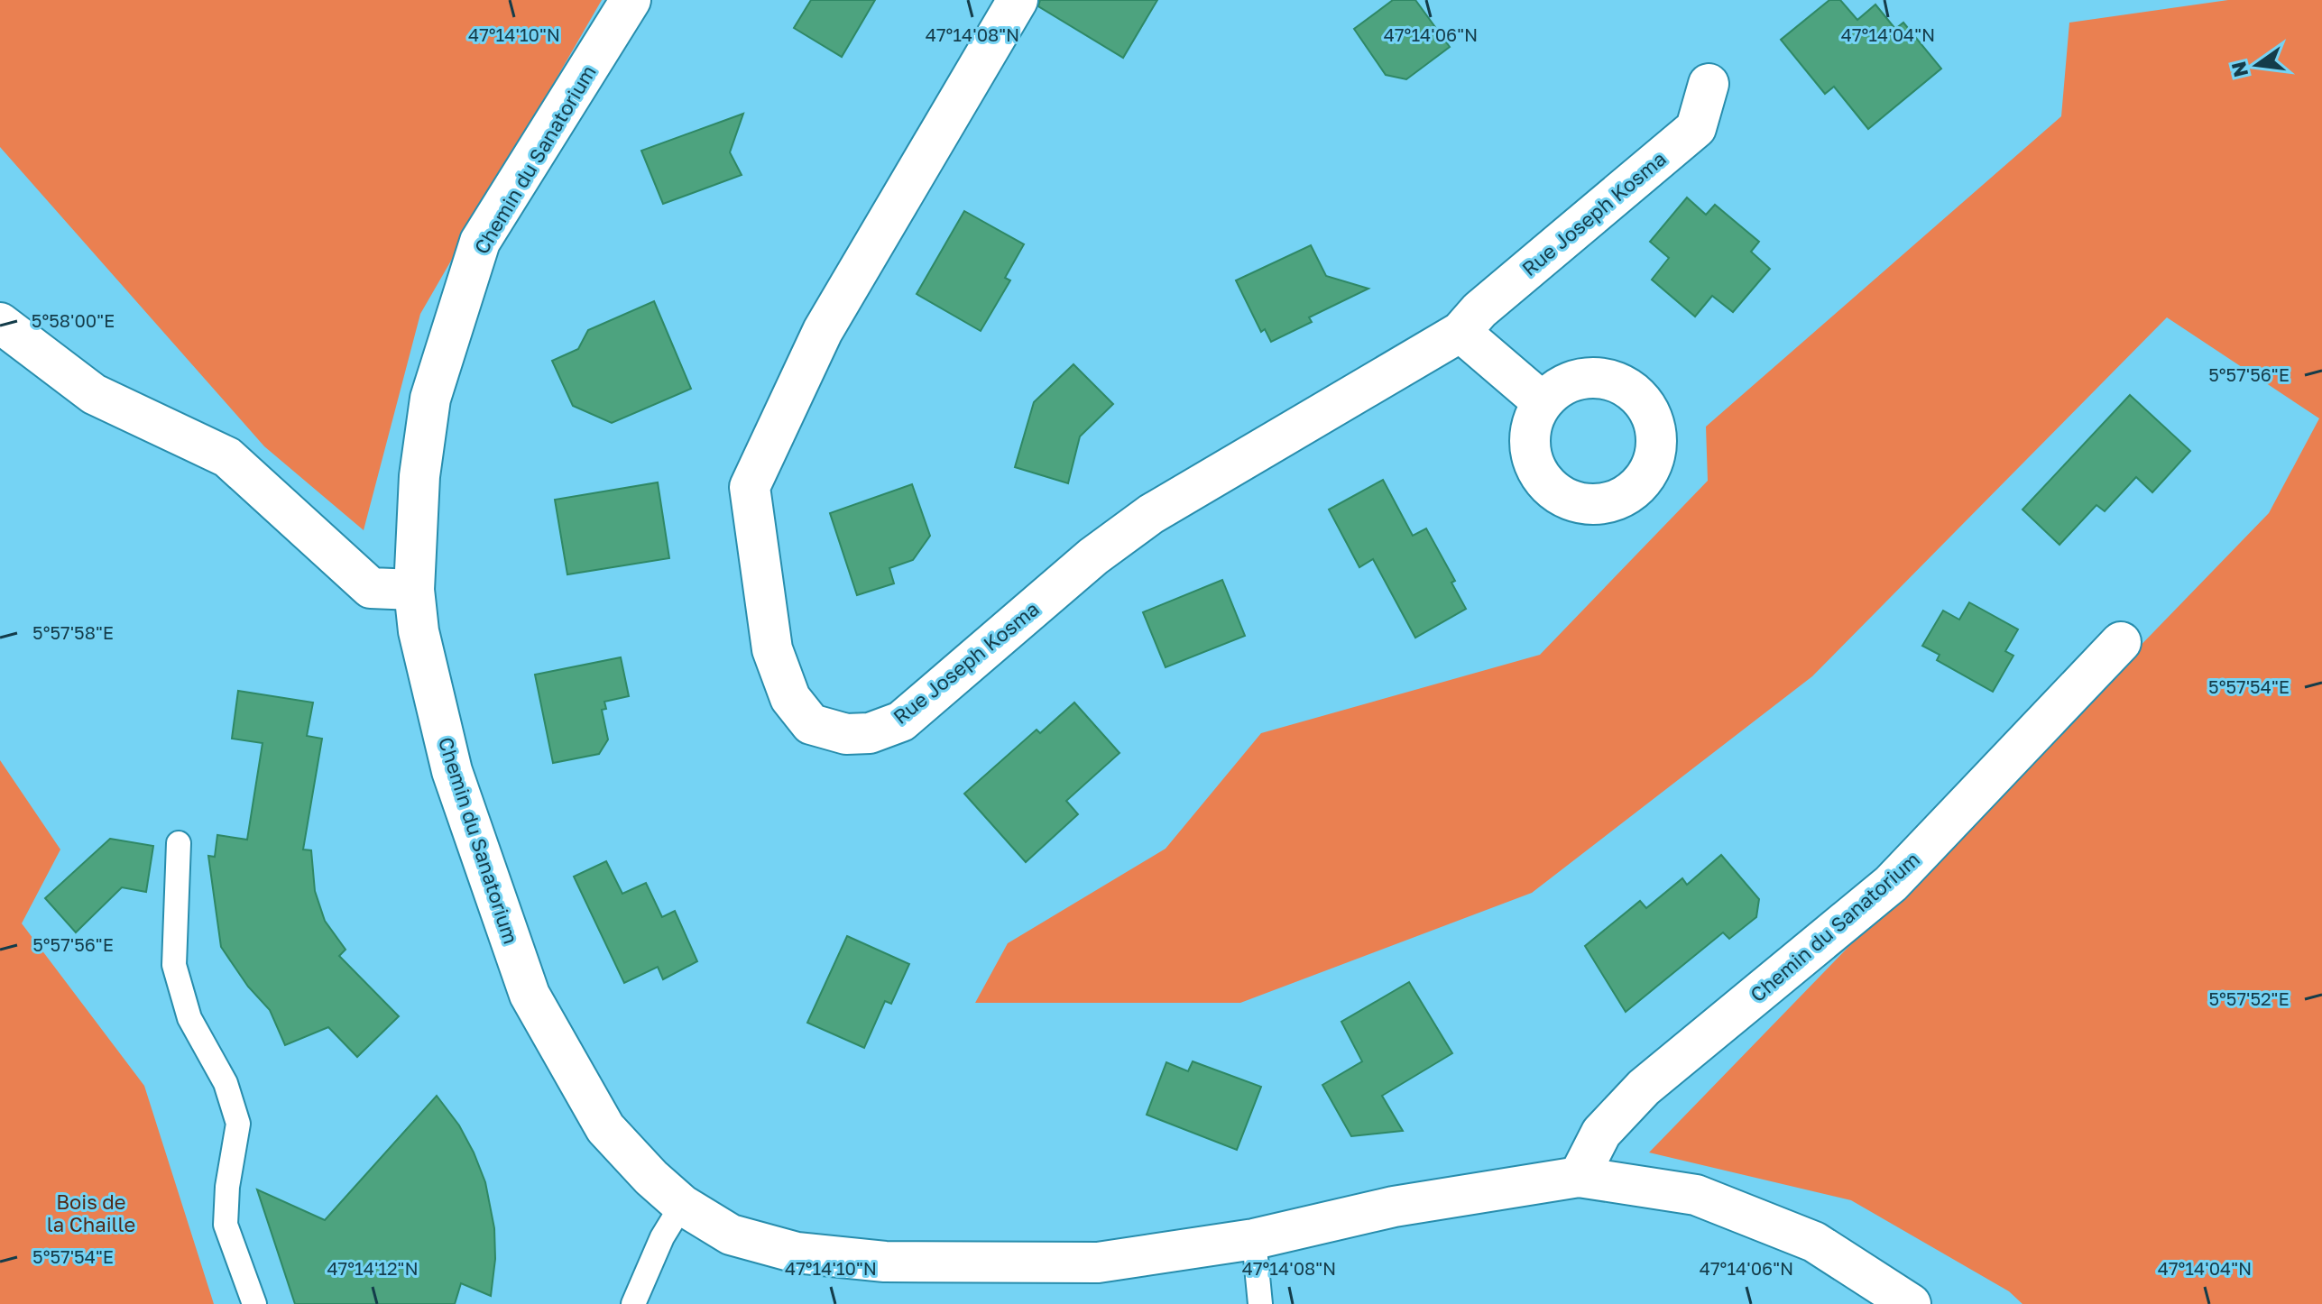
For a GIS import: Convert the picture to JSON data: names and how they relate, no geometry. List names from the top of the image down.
{
  "streets": {
    "street": ["Chemin du Sanatorium", "Rue Joseph Kosma"]
  },
  "parks": ["Bois de la Chaille"],
  "north": "left",
  "coordinates": [
    "47°14'10\"N",
    "47°14'08\"N",
    "47°14'06\"N",
    "47°14'04\"N",
    "5°58'00\"E",
    "5°57'56\"E",
    "5°57'58\"E",
    "5°57'54\"E",
    "5°57'52\"E",
    "47°14'12\"N"
  ]
}
